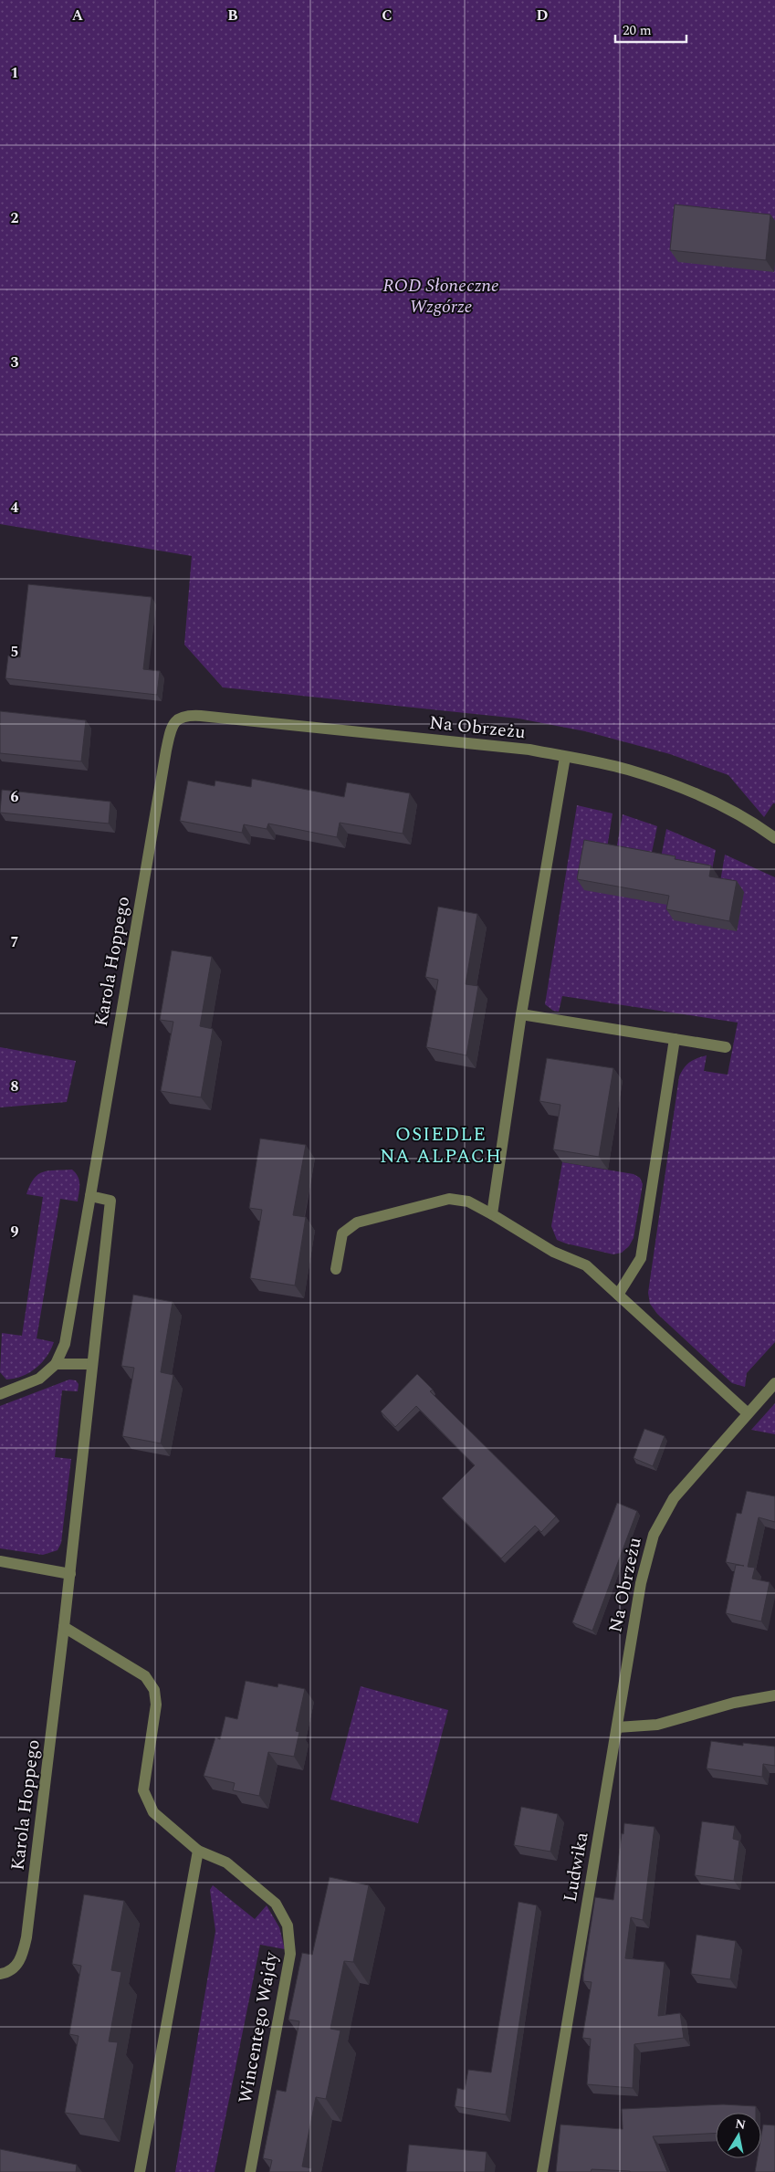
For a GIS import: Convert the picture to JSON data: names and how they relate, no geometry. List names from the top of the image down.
{
  "streets": {
    "street": [
      "Na Obrzeżu",
      "Karola Hoppego",
      "Ludwika",
      "Wincentego Wajdy"
    ]
  },
  "crossings": [
    ["Na Obrzeżu", "Karola Hoppego"],
    ["Na Obrzeżu", "Ludwika"],
    ["Karola Hoppego", "Wincentego Wajdy"]
  ],
  "districts": ["OSIEDLE NA ALPACH"],
  "parks": ["ROD Słoneczne Wzgórze"],
  "scale_bar": "20 m",
  "north": "top",
  "grid": {
    "columns": [
      "A",
      "B",
      "C",
      "D"
    ],
    "rows": [
      "1",
      "2",
      "3",
      "4",
      "5",
      "6",
      "7",
      "8",
      "9"
    ]
  }
}
